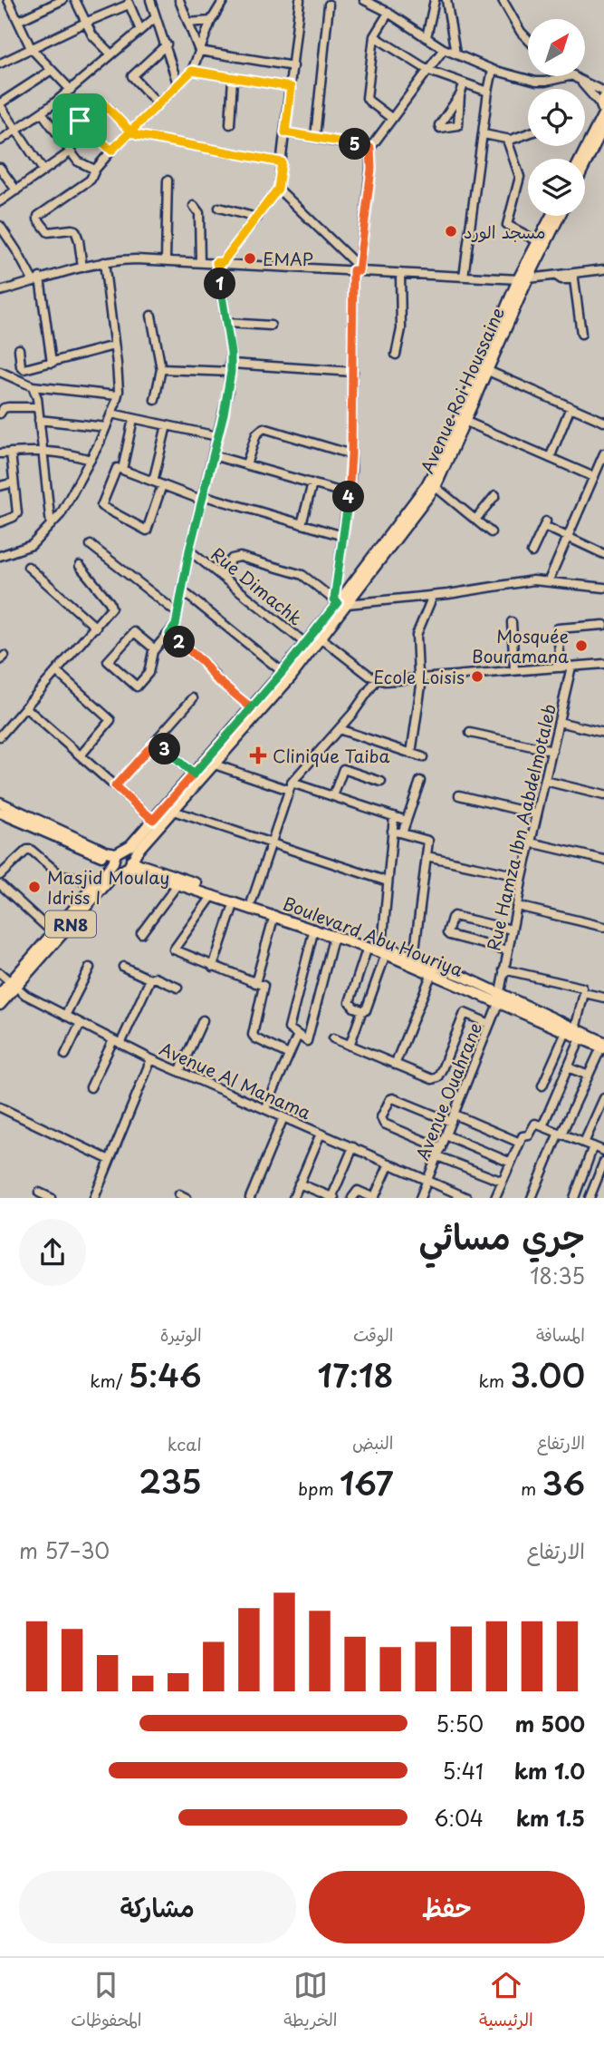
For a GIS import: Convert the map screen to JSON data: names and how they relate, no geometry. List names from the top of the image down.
{
  "streets": {
    "main road": ["Avenue Roi Houssaine", "RN8", "Boulevard Abu Houriya"],
    "street": [
      "Rue Dimachk",
      "Rue Hamza Ibn Aabdelmotaleb",
      "Avenue Al Manama",
      "Avenue Ouahrane"
    ]
  },
  "crossings": [
    ["Avenue Roi Houssaine", "Rue Dimachk"],
    ["Avenue Roi Houssaine", "RN8"],
    ["Avenue Roi Houssaine", "Boulevard Abu Houriya"],
    ["Rue Hamza Ibn Aabdelmotaleb", "Boulevard Abu Houriya"],
    ["Rue Hamza Ibn Aabdelmotaleb", "Avenue Ouahrane"],
    ["RN8", "Boulevard Abu Houriya"],
    ["RN8", "Avenue Al Manama"],
    ["Boulevard Abu Houriya", "Avenue Ouahrane"],
    ["Avenue Al Manama", "Avenue Ouahrane"]
  ],
  "places": {
    "other": [
      "مسجد الورد",
      "EMAP",
      "Mosquée Bouramana",
      "Ecole Loisis",
      "Masjid Moulay Idriss I"
    ],
    "health": ["Clinique Taiba"]
  },
  "north": "top right",
  "page": {
    "pins": [
      "5",
      "1",
      "4",
      "2",
      "3"
    ],
    "heading": ["جري مسائي", "18:35"],
    "stats": [
      ["المسافة", "3.00 km"],
      ["الوقت", "17:18"],
      ["الوتيرة", "5:46 /km"],
      ["الارتفاع", "36 m"],
      ["النبض", "167 bpm"],
      ["kcal", "235"]
    ],
    "chart": ["الارتفاع", "30–57 m"],
    "list": [
      {
        "name": "500 m",
        "note": "5:50"
      },
      {
        "name": "1.0 km",
        "note": "5:41"
      },
      {
        "name": "1.5 km",
        "note": "6:04"
      }
    ],
    "buttons": ["حفظ", "مشاركة"],
    "tabs": ["الرئيسية", "الخريطة", "المحفوظات"]
  }
}
